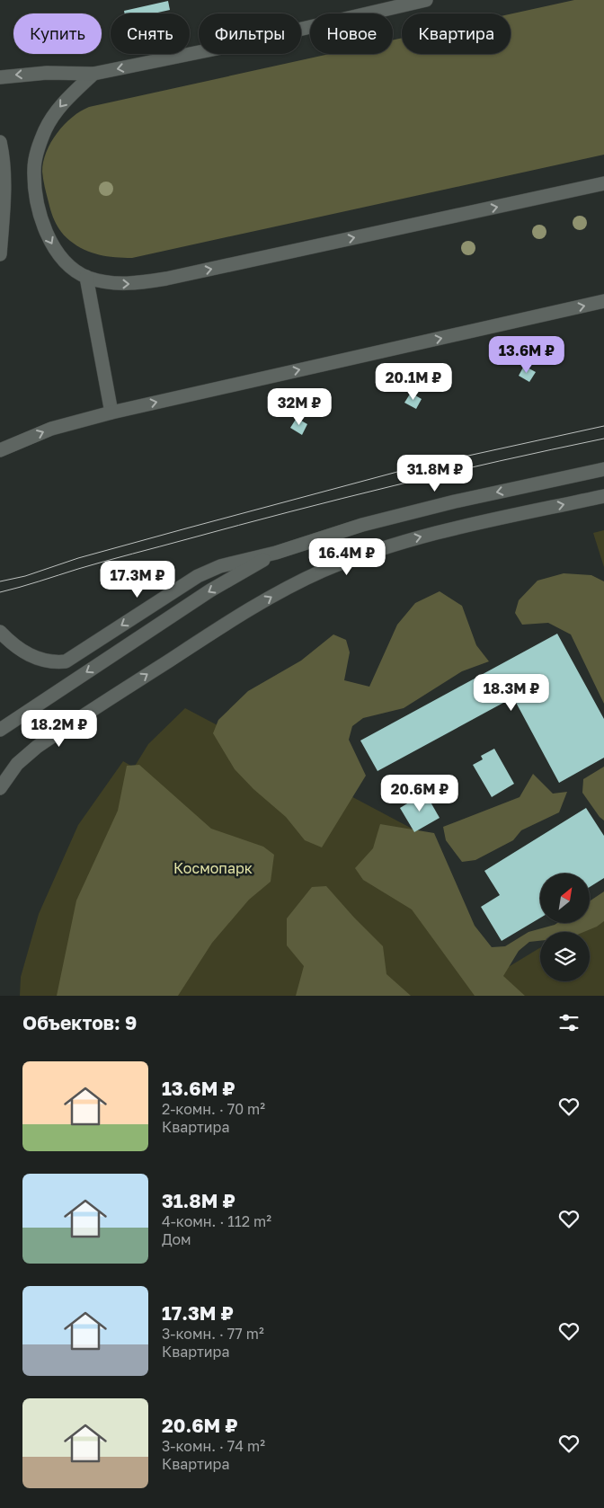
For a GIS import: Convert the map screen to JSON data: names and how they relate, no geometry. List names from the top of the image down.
{
  "parks": ["Космопарк"],
  "north": "top right",
  "page": {
    "chip": [
      "Купить",
      "Снять",
      "Фильтры",
      "Новое",
      "Квартира"
    ],
    "price": [
      "13.6M ₽",
      "20.1M ₽",
      "32M ₽",
      "31.8M ₽",
      "16.4M ₽",
      "17.3M ₽",
      "18.3M ₽",
      "18.2M ₽",
      "20.6M ₽"
    ],
    "heading": "Объектов: 9",
    "list": [
      {
        "name": "13.6M ₽",
        "note": "2-комн. · 70 m² · Квартира"
      },
      {
        "name": "31.8M ₽",
        "note": "4-комн. · 112 m² · Дом"
      },
      {
        "name": "17.3M ₽",
        "note": "3-комн. · 77 m² · Квартира"
      },
      {
        "name": "20.6M ₽",
        "note": "3-комн. · 74 m² · Квартира"
      }
    ]
  }
}
